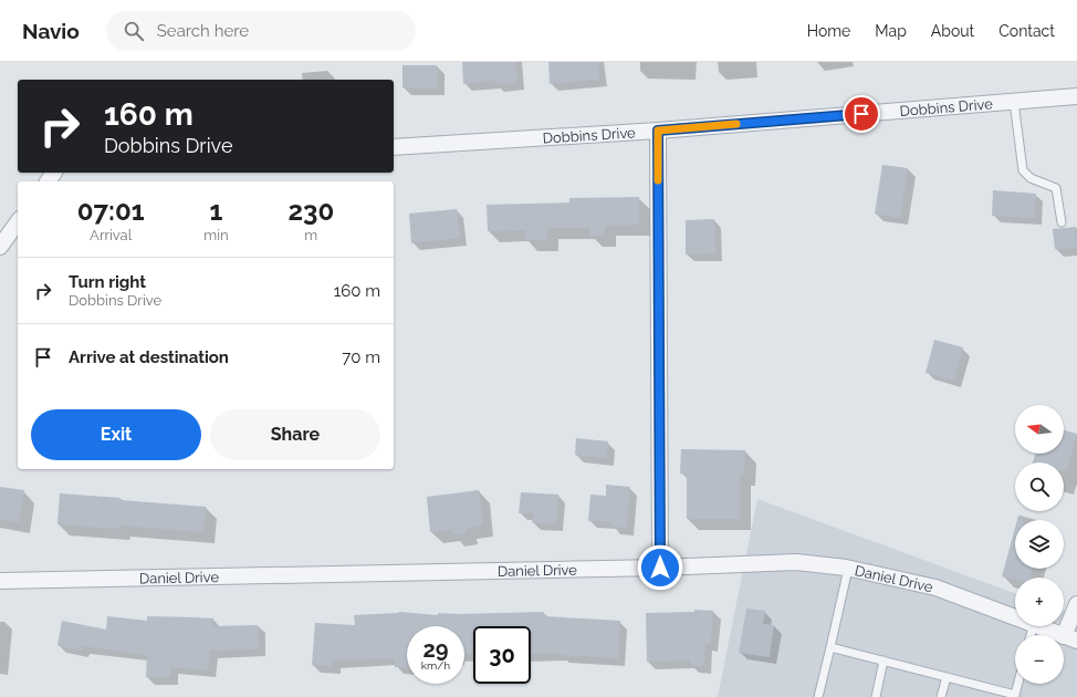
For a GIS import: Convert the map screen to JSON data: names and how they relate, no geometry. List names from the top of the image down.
{
  "streets": {
    "street": ["Dobbins Drive", "Daniel Drive"]
  },
  "north": "left",
  "page": {
    "header": "Navio",
    "search": "Search here",
    "nav": [
      "Home",
      "Map",
      "About",
      "Contact"
    ],
    "turn": ["160 m", "Dobbins Drive"],
    "eta": [
      "07:01",
      "Arrival",
      "1",
      "min",
      "230",
      "m"
    ],
    "list": [
      {
        "name": "Turn right",
        "note": "Dobbins Drive",
        "value": "160 m"
      },
      {
        "name": "Arrive at destination",
        "value": "70 m"
      }
    ],
    "buttons": ["Exit", "Share"],
    "map_buttons": ["+", "−"],
    "speed": "29 km/h",
    "limit": "30"
  }
}
